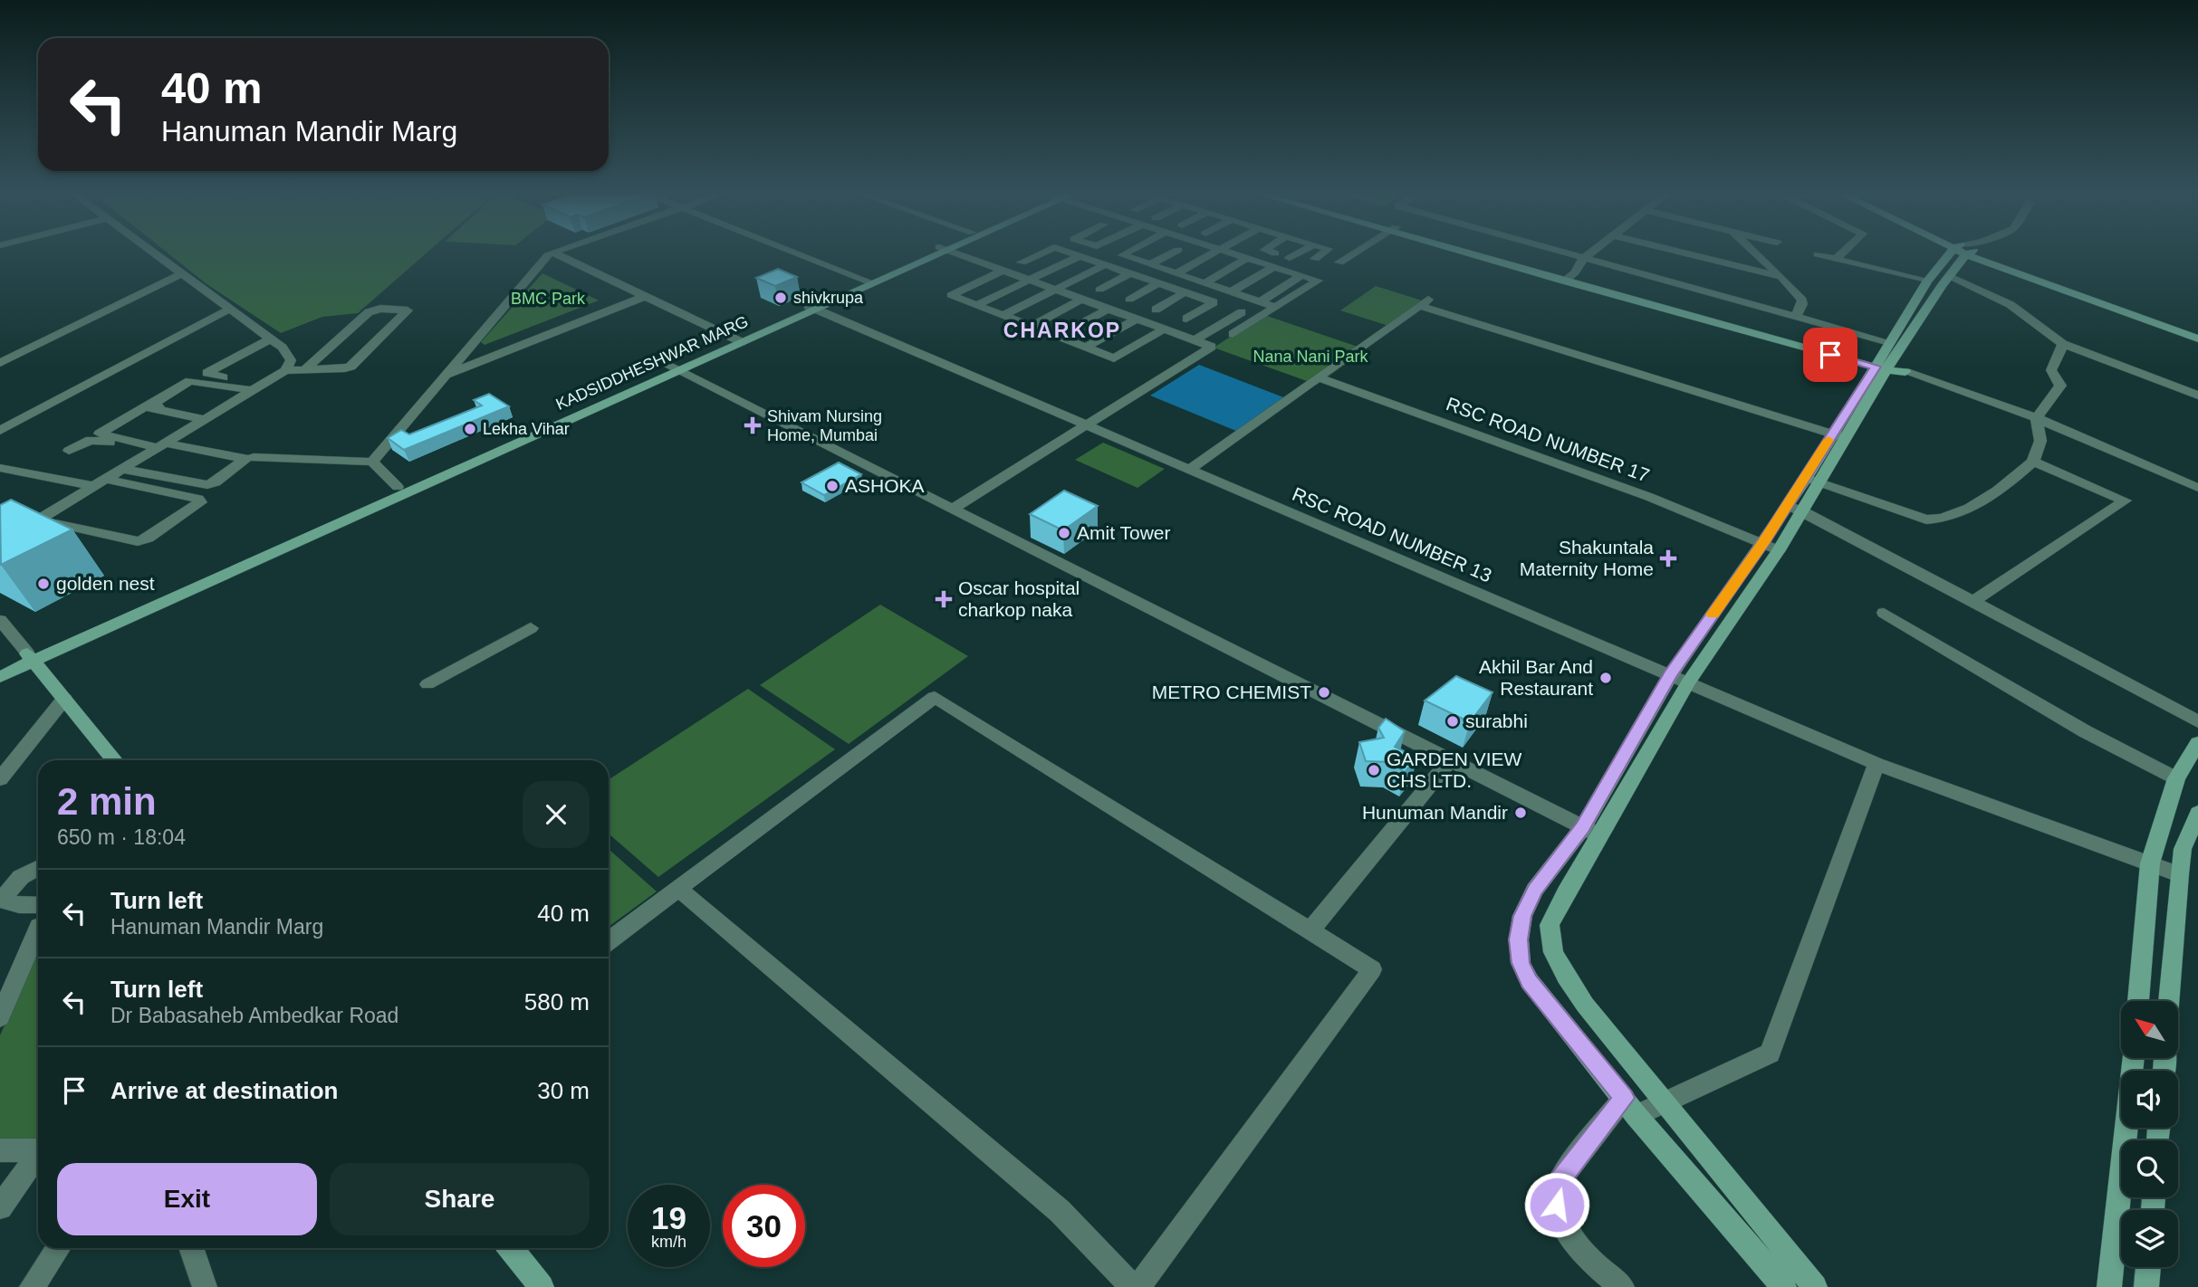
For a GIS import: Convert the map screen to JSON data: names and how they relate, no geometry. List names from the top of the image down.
{
  "streets": {
    "street": ["KADSIDDHESHWAR MARG", "RSC ROAD NUMBER 17", "RSC ROAD NUMBER 13"]
  },
  "crossings": [
    ["KADSIDDHESHWAR MARG", "RSC ROAD NUMBER 13"]
  ],
  "districts": ["CHARKOP"],
  "parks": ["BMC Park", "Nana Nani Park"],
  "places": {
    "other": [
      "shivkrupa",
      "Lekha Vihar",
      "ASHOKA",
      "Amit Tower",
      "golden nest",
      "Akhil Bar And Restaurant",
      "METRO CHEMIST",
      "surabhi",
      "GARDEN VIEW CHS LTD.",
      "Hunuman Mandir"
    ],
    "health": ["Shivam Nursing Home, Mumbai", "Shakuntala Maternity Home", "Oscar hospital charkop naka"]
  },
  "north": "top left",
  "page": {
    "turn": ["40 m", "Hanuman Mandir Marg"],
    "heading": ["2 min", "650 m · 18:04"],
    "list": [
      {
        "name": "Turn left",
        "note": "Hanuman Mandir Marg",
        "value": "40 m"
      },
      {
        "name": "Turn left",
        "note": "Dr Babasaheb Ambedkar Road",
        "value": "580 m"
      },
      {
        "name": "Arrive at destination",
        "value": "30 m"
      }
    ],
    "buttons": ["Exit", "Share"],
    "speed": "19 km/h",
    "limit": "30"
  }
}
